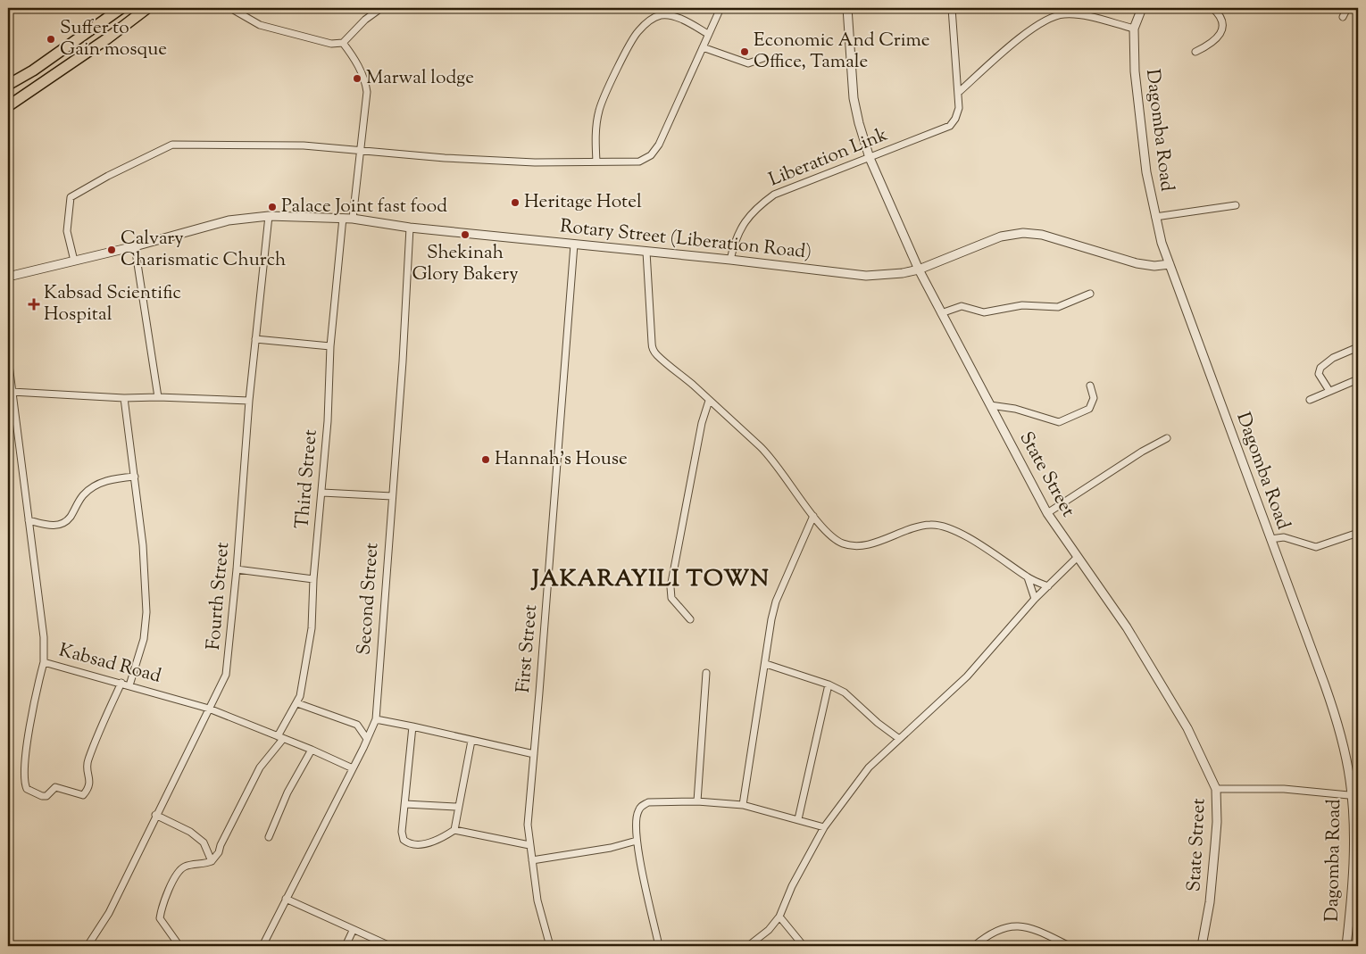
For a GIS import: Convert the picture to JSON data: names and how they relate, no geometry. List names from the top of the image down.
{
  "streets": {
    "street": [
      "Dagomba Road",
      "Liberation Link",
      "Rotary Street (Liberation Road)",
      "State Street",
      "Third Street",
      "Fourth Street",
      "Second Street",
      "First Street",
      "Kabsad Road"
    ]
  },
  "crossings": [
    ["Dagomba Road", "Rotary Street (Liberation Road)"],
    ["Liberation Link", "Rotary Street (Liberation Road)"],
    ["Liberation Link", "State Street"],
    ["Rotary Street (Liberation Road)", "State Street"],
    ["Rotary Street (Liberation Road)", "Third Street"],
    ["Rotary Street (Liberation Road)", "Fourth Street"],
    ["Rotary Street (Liberation Road)", "Second Street"],
    ["Rotary Street (Liberation Road)", "First Street"],
    ["Third Street", "Kabsad Road"],
    ["Fourth Street", "Kabsad Road"],
    ["Second Street", "Kabsad Road"]
  ],
  "districts": ["JAKARAYILI TOWN"],
  "places": {
    "other": [
      "Suffer to Gain mosque",
      "Economic And Crime Office, Tamale",
      "Marwal lodge",
      "Heritage Hotel",
      "Palace Joint fast food",
      "Shekinah Glory Bakery",
      "Calvary Charismatic Church",
      "Hannah's House"
    ],
    "health": ["Kabsad Scientific Hospital"]
  }
}
